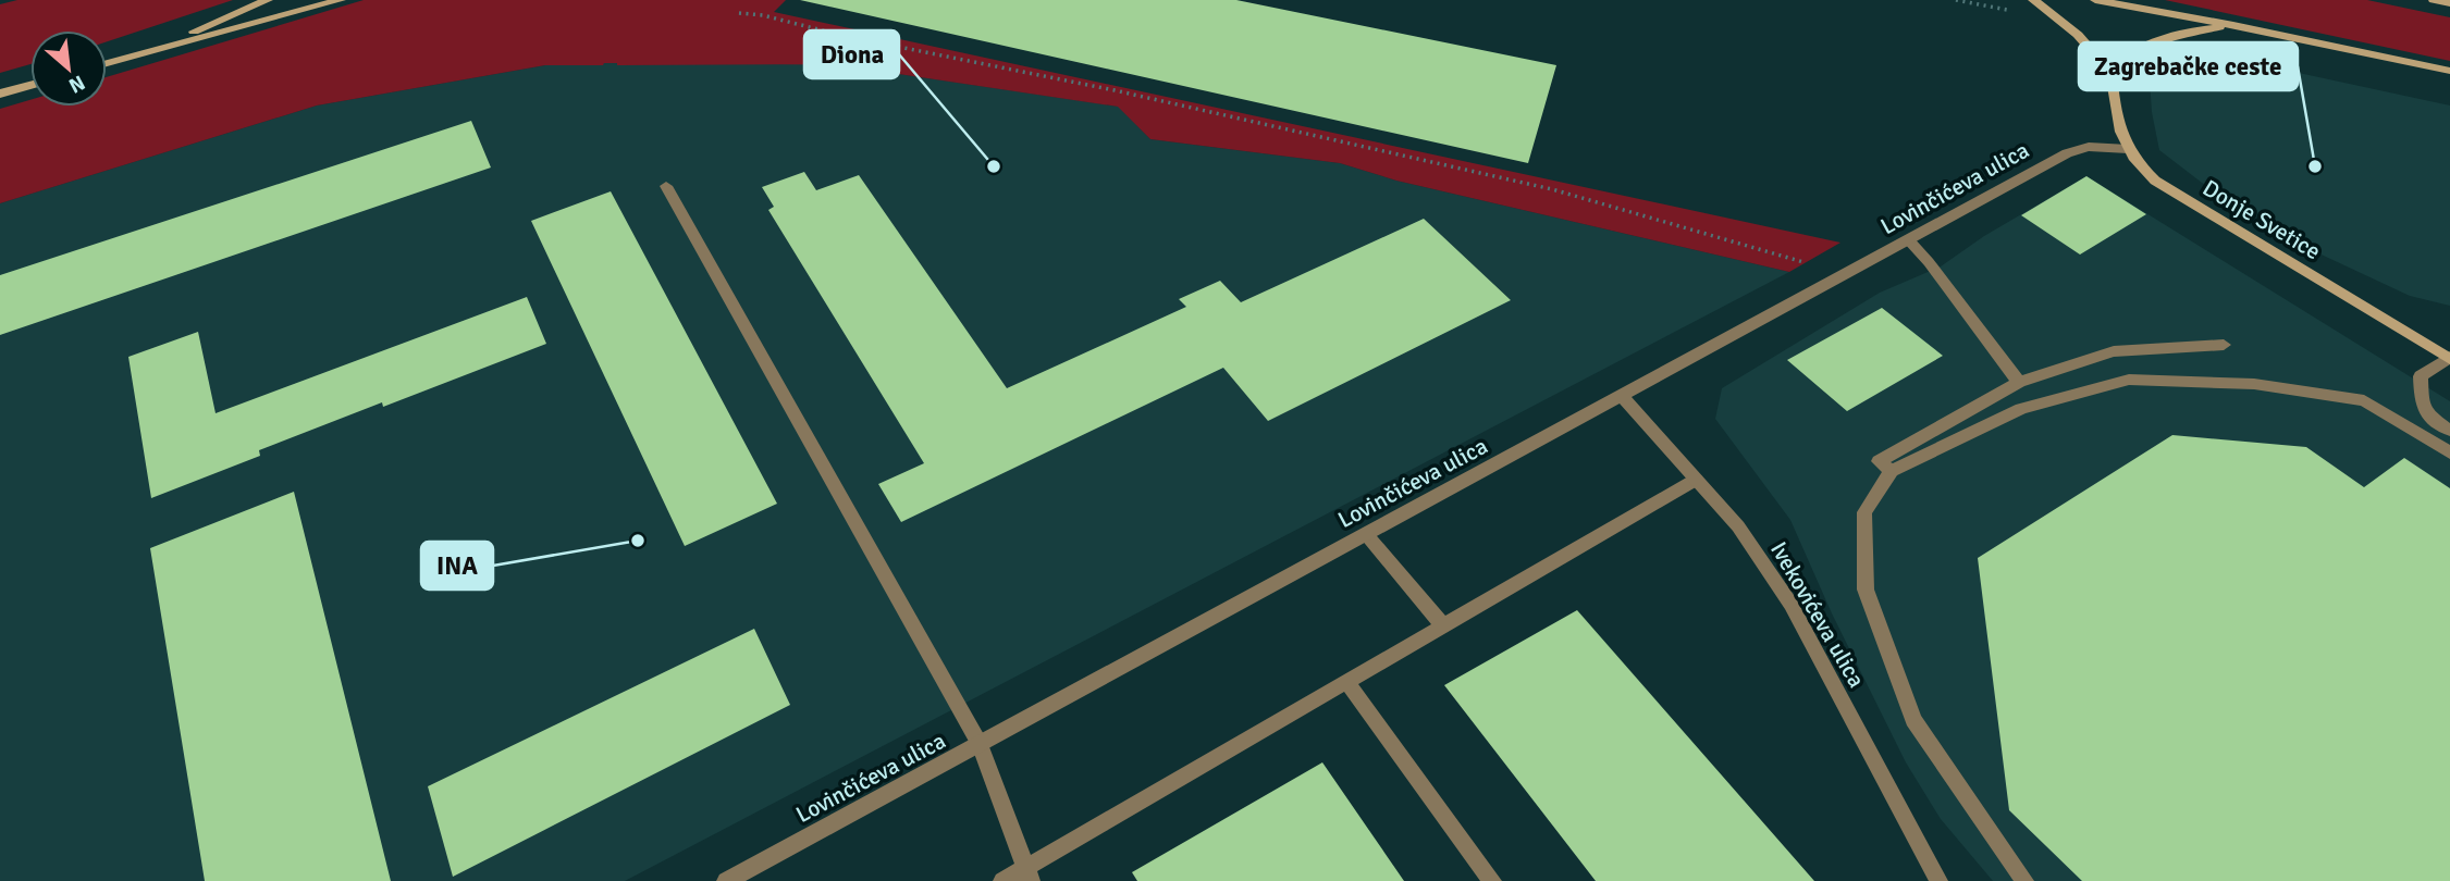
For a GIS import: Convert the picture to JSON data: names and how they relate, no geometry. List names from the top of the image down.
{
  "streets": {
    "main road": ["Donje Svetice"],
    "street": ["Lovinčićeva ulica", "Ivekovićeva ulica"]
  },
  "crossings": [
    ["Lovinčićeva ulica", "Donje Svetice"],
    ["Lovinčićeva ulica", "Ivekovićeva ulica"]
  ],
  "places": ["Diona", "Zagrebačke ceste", "INA"],
  "north": "bottom right"
}
